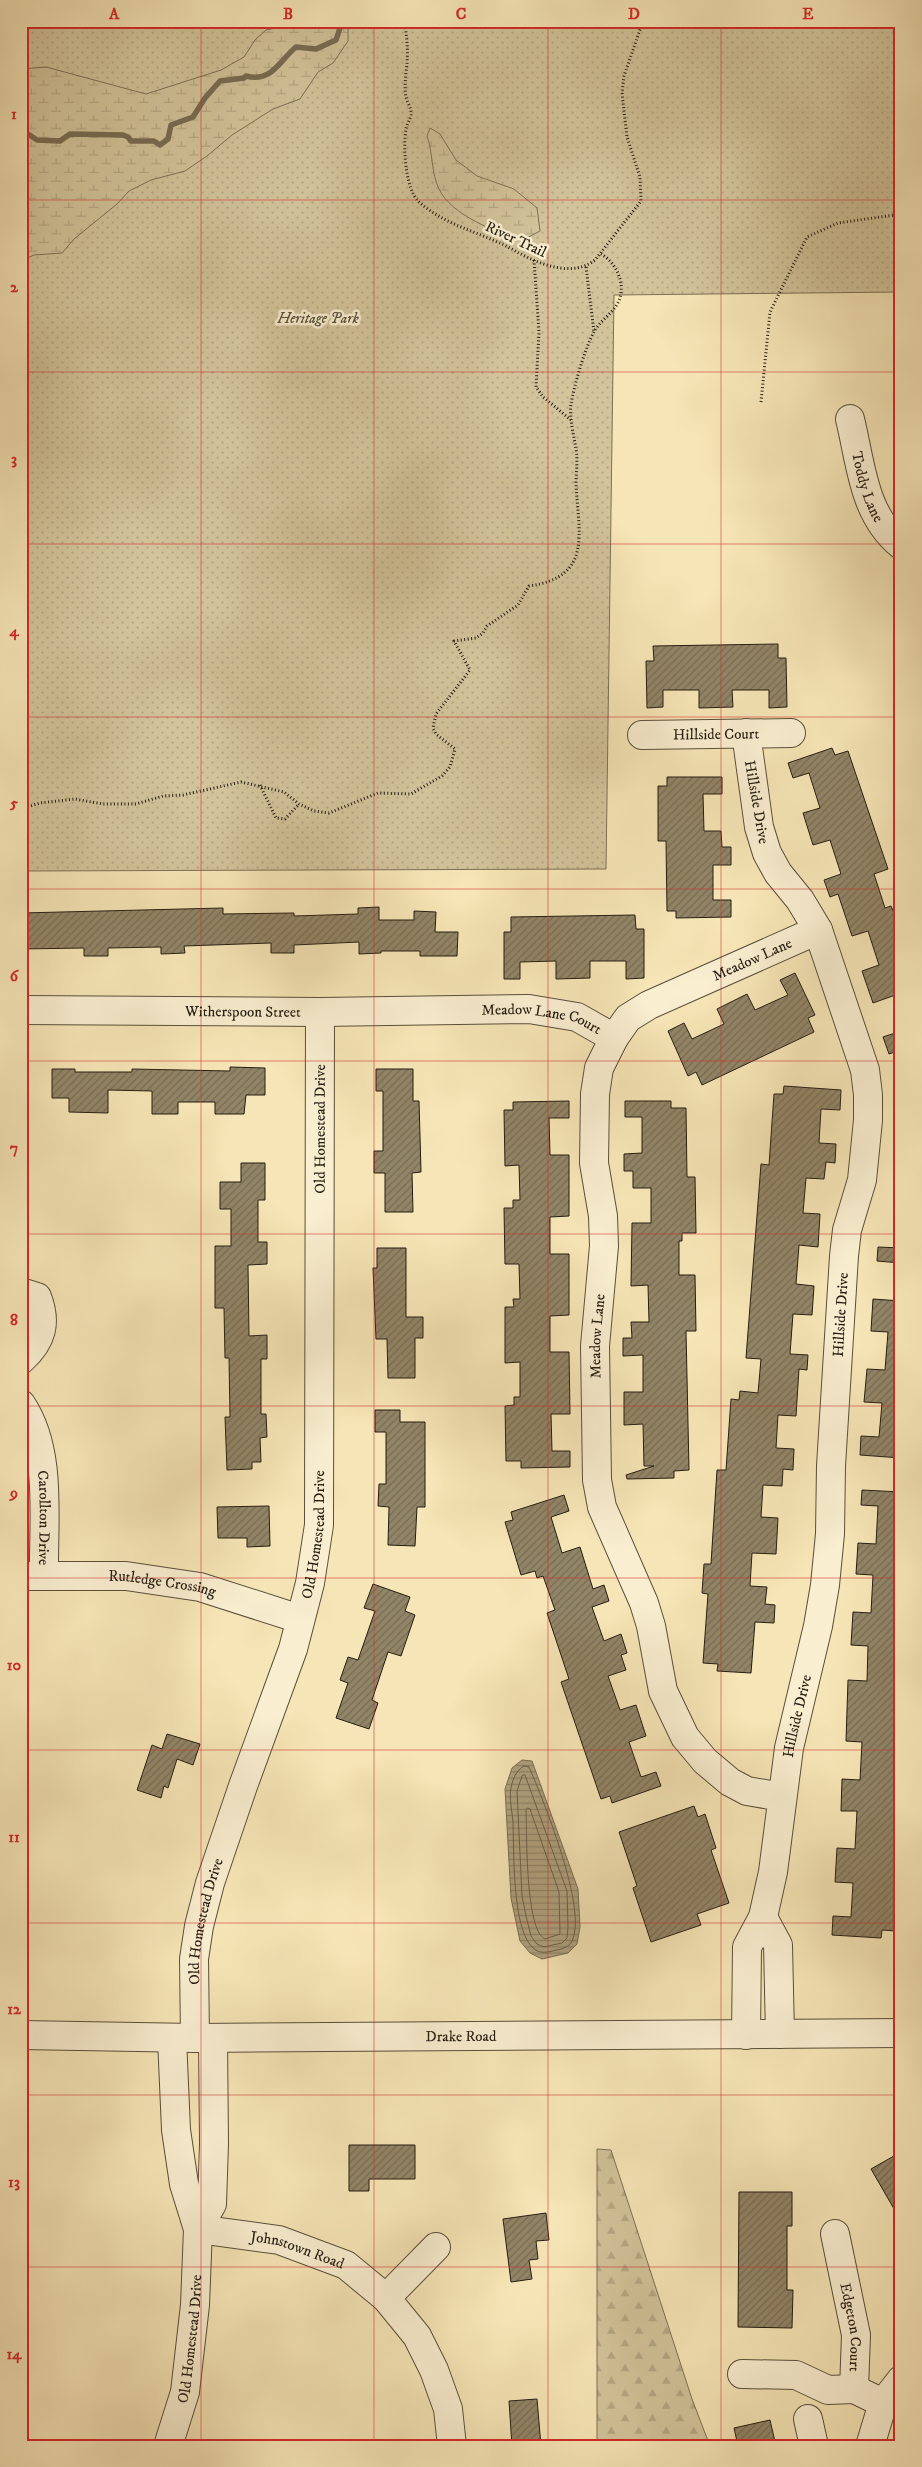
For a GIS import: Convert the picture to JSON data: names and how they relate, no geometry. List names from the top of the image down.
{
  "streets": {
    "street": [
      "Toddy Lane",
      "Hillside Court",
      "Hillside Drive",
      "Meadow Lane",
      "Witherspoon Street",
      "Meadow Lane Court",
      "Old Homestead Drive",
      "Carollton Drive",
      "Rutledge Crossing",
      "Drake Road",
      "Johnstown Road",
      "Edgeton Court"
    ],
    "path": ["River Trail"]
  },
  "crossings": [
    ["Hillside Court", "Hillside Drive"],
    ["Hillside Drive", "Meadow Lane"],
    ["Hillside Drive", "Drake Road"],
    ["Meadow Lane", "Meadow Lane Court"],
    ["Witherspoon Street", "Meadow Lane Court"],
    ["Witherspoon Street", "Old Homestead Drive"],
    ["Old Homestead Drive", "Rutledge Crossing"],
    ["Old Homestead Drive", "Drake Road"],
    ["Old Homestead Drive", "Johnstown Road"],
    ["Carollton Drive", "Rutledge Crossing"]
  ],
  "parks": ["Heritage Park"],
  "grid": {
    "columns": [
      "A",
      "B",
      "C",
      "D",
      "E"
    ],
    "rows": [
      "1",
      "2",
      "3",
      "4",
      "5",
      "6",
      "7",
      "8",
      "9",
      "10",
      "11",
      "12",
      "13",
      "14"
    ]
  }
}
